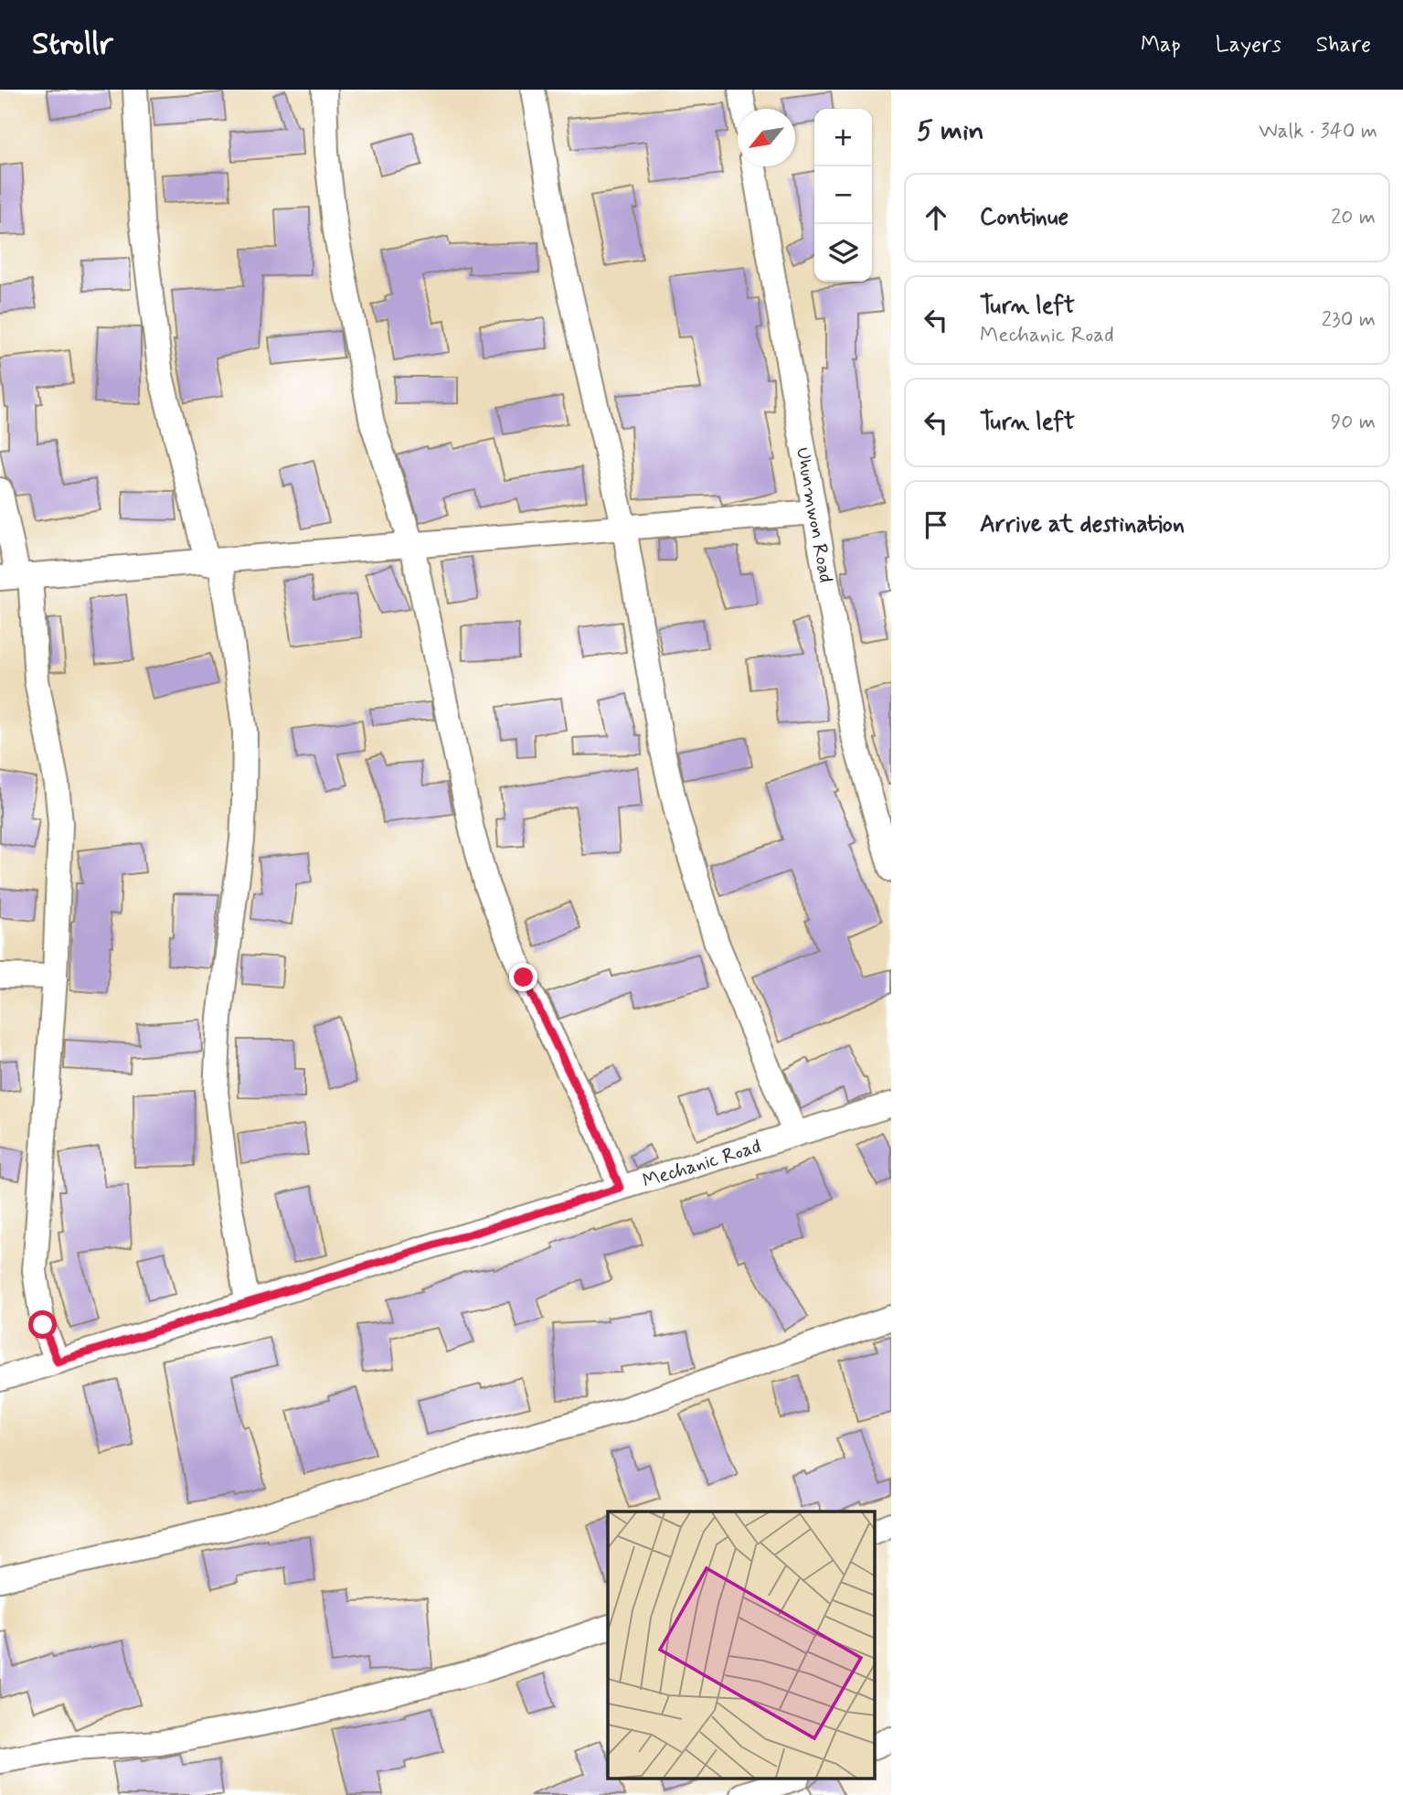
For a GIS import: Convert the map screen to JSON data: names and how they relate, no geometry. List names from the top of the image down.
{
  "streets": {
    "street": ["Uhunmwon Road", "Mechanic Road"]
  },
  "north": "bottom left",
  "page": {
    "header": "Strollr",
    "nav": ["Map", "Layers", "Share"],
    "heading": ["5 min", "Walk · 340 m"],
    "map_buttons": ["+", "−"],
    "list": [
      ["Continue", "20 m"],
      ["Turn left", "Mechanic Road", "230 m"],
      ["Turn left", "90 m"],
      "Arrive at destination"
    ]
  }
}
